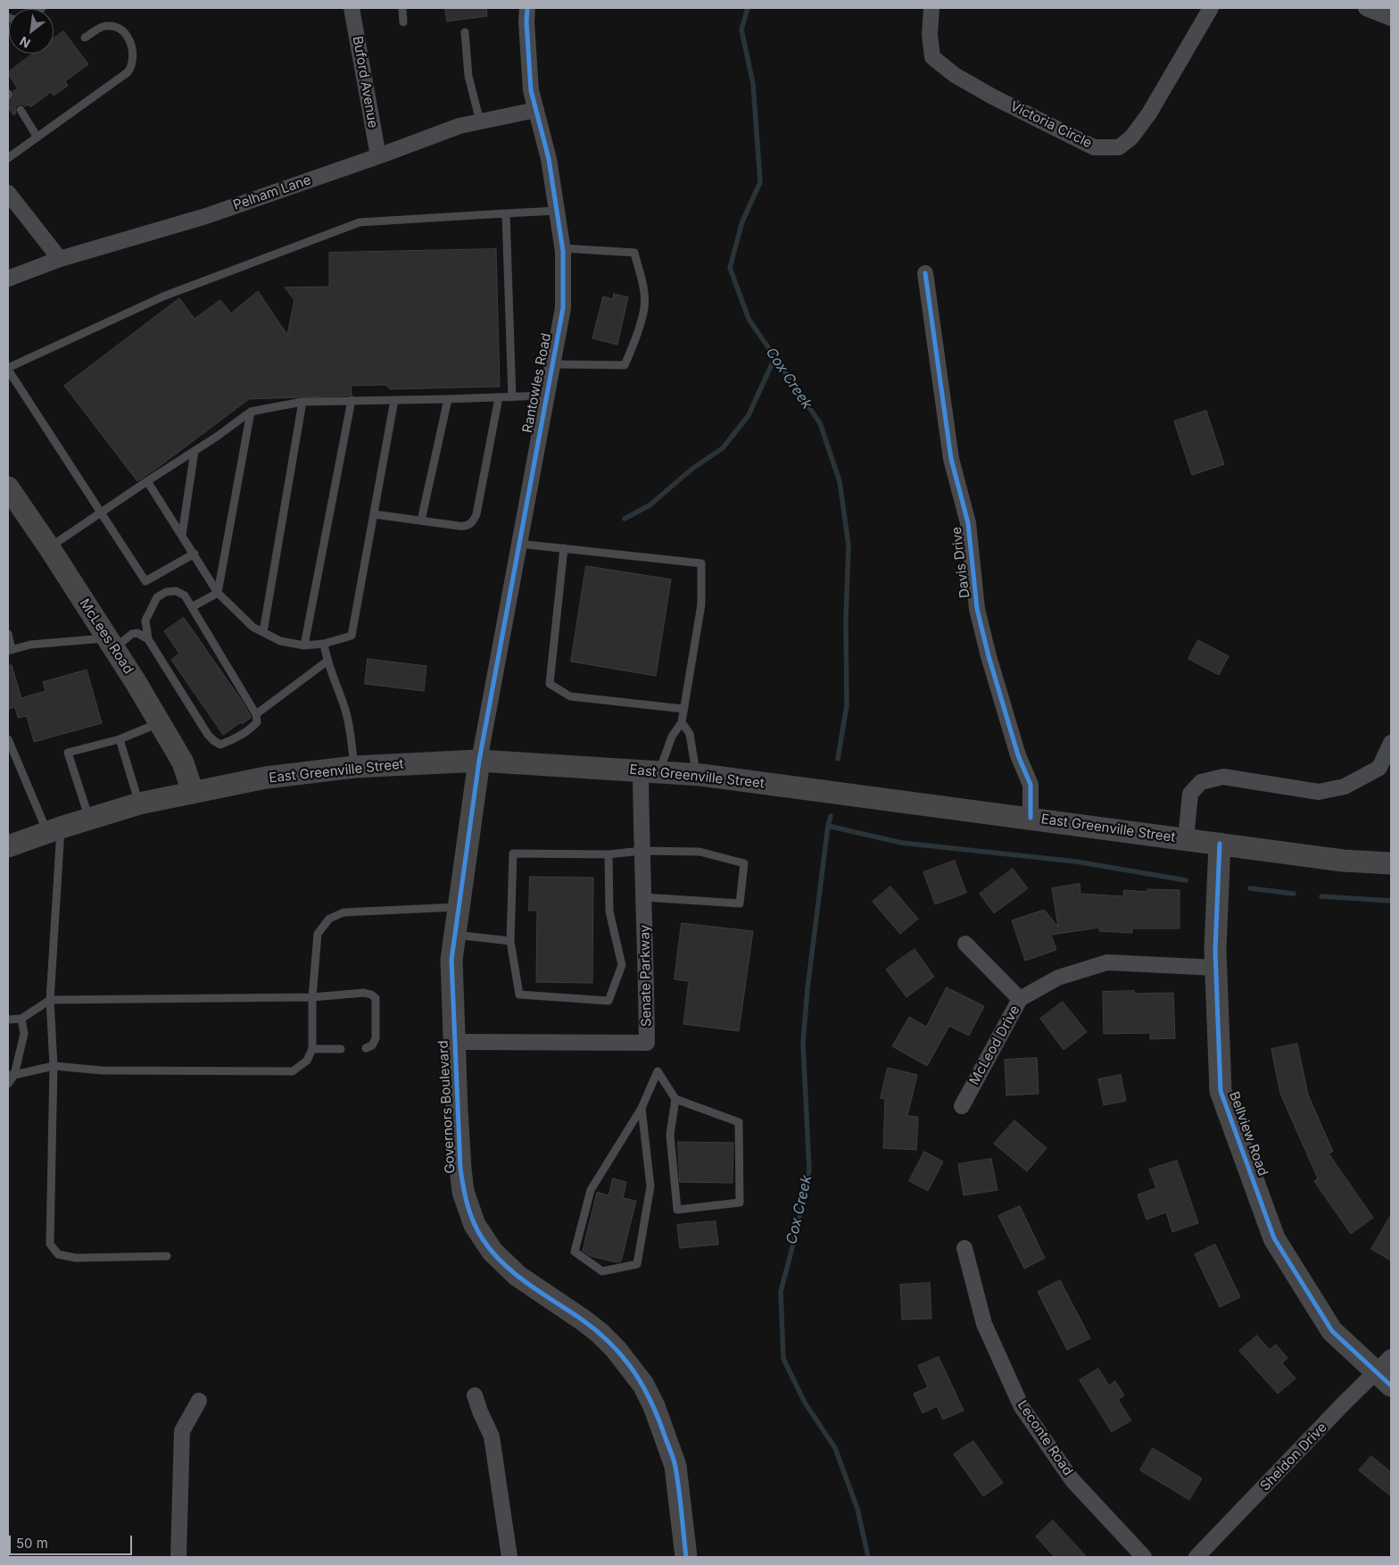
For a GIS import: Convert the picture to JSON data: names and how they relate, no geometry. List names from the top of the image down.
{
  "streets": {
    "street": [
      "Buford Avenue",
      "Victoria Circle",
      "Pelham Lane",
      "Rantowles Road",
      "Davis Drive",
      "McLees Road",
      "East Greenville Street",
      "Senate Parkway",
      "McLeod Drive",
      "Governors Boulevard",
      "Bellview Road",
      "Leconte Road",
      "Sheldon Drive"
    ]
  },
  "crossings": [
    ["Buford Avenue", "Pelham Lane"],
    ["Pelham Lane", "Rantowles Road"],
    ["Rantowles Road", "East Greenville Street"],
    ["Rantowles Road", "Governors Boulevard"],
    ["Davis Drive", "East Greenville Street"],
    ["McLees Road", "East Greenville Street"],
    ["East Greenville Street", "Senate Parkway"],
    ["East Greenville Street", "Governors Boulevard"],
    ["East Greenville Street", "Bellview Road"],
    ["Senate Parkway", "Governors Boulevard"],
    ["McLeod Drive", "Bellview Road"],
    ["Bellview Road", "Sheldon Drive"]
  ],
  "water": ["Cox Creek"],
  "scale_bar": "50 m",
  "north": "bottom left"
}
